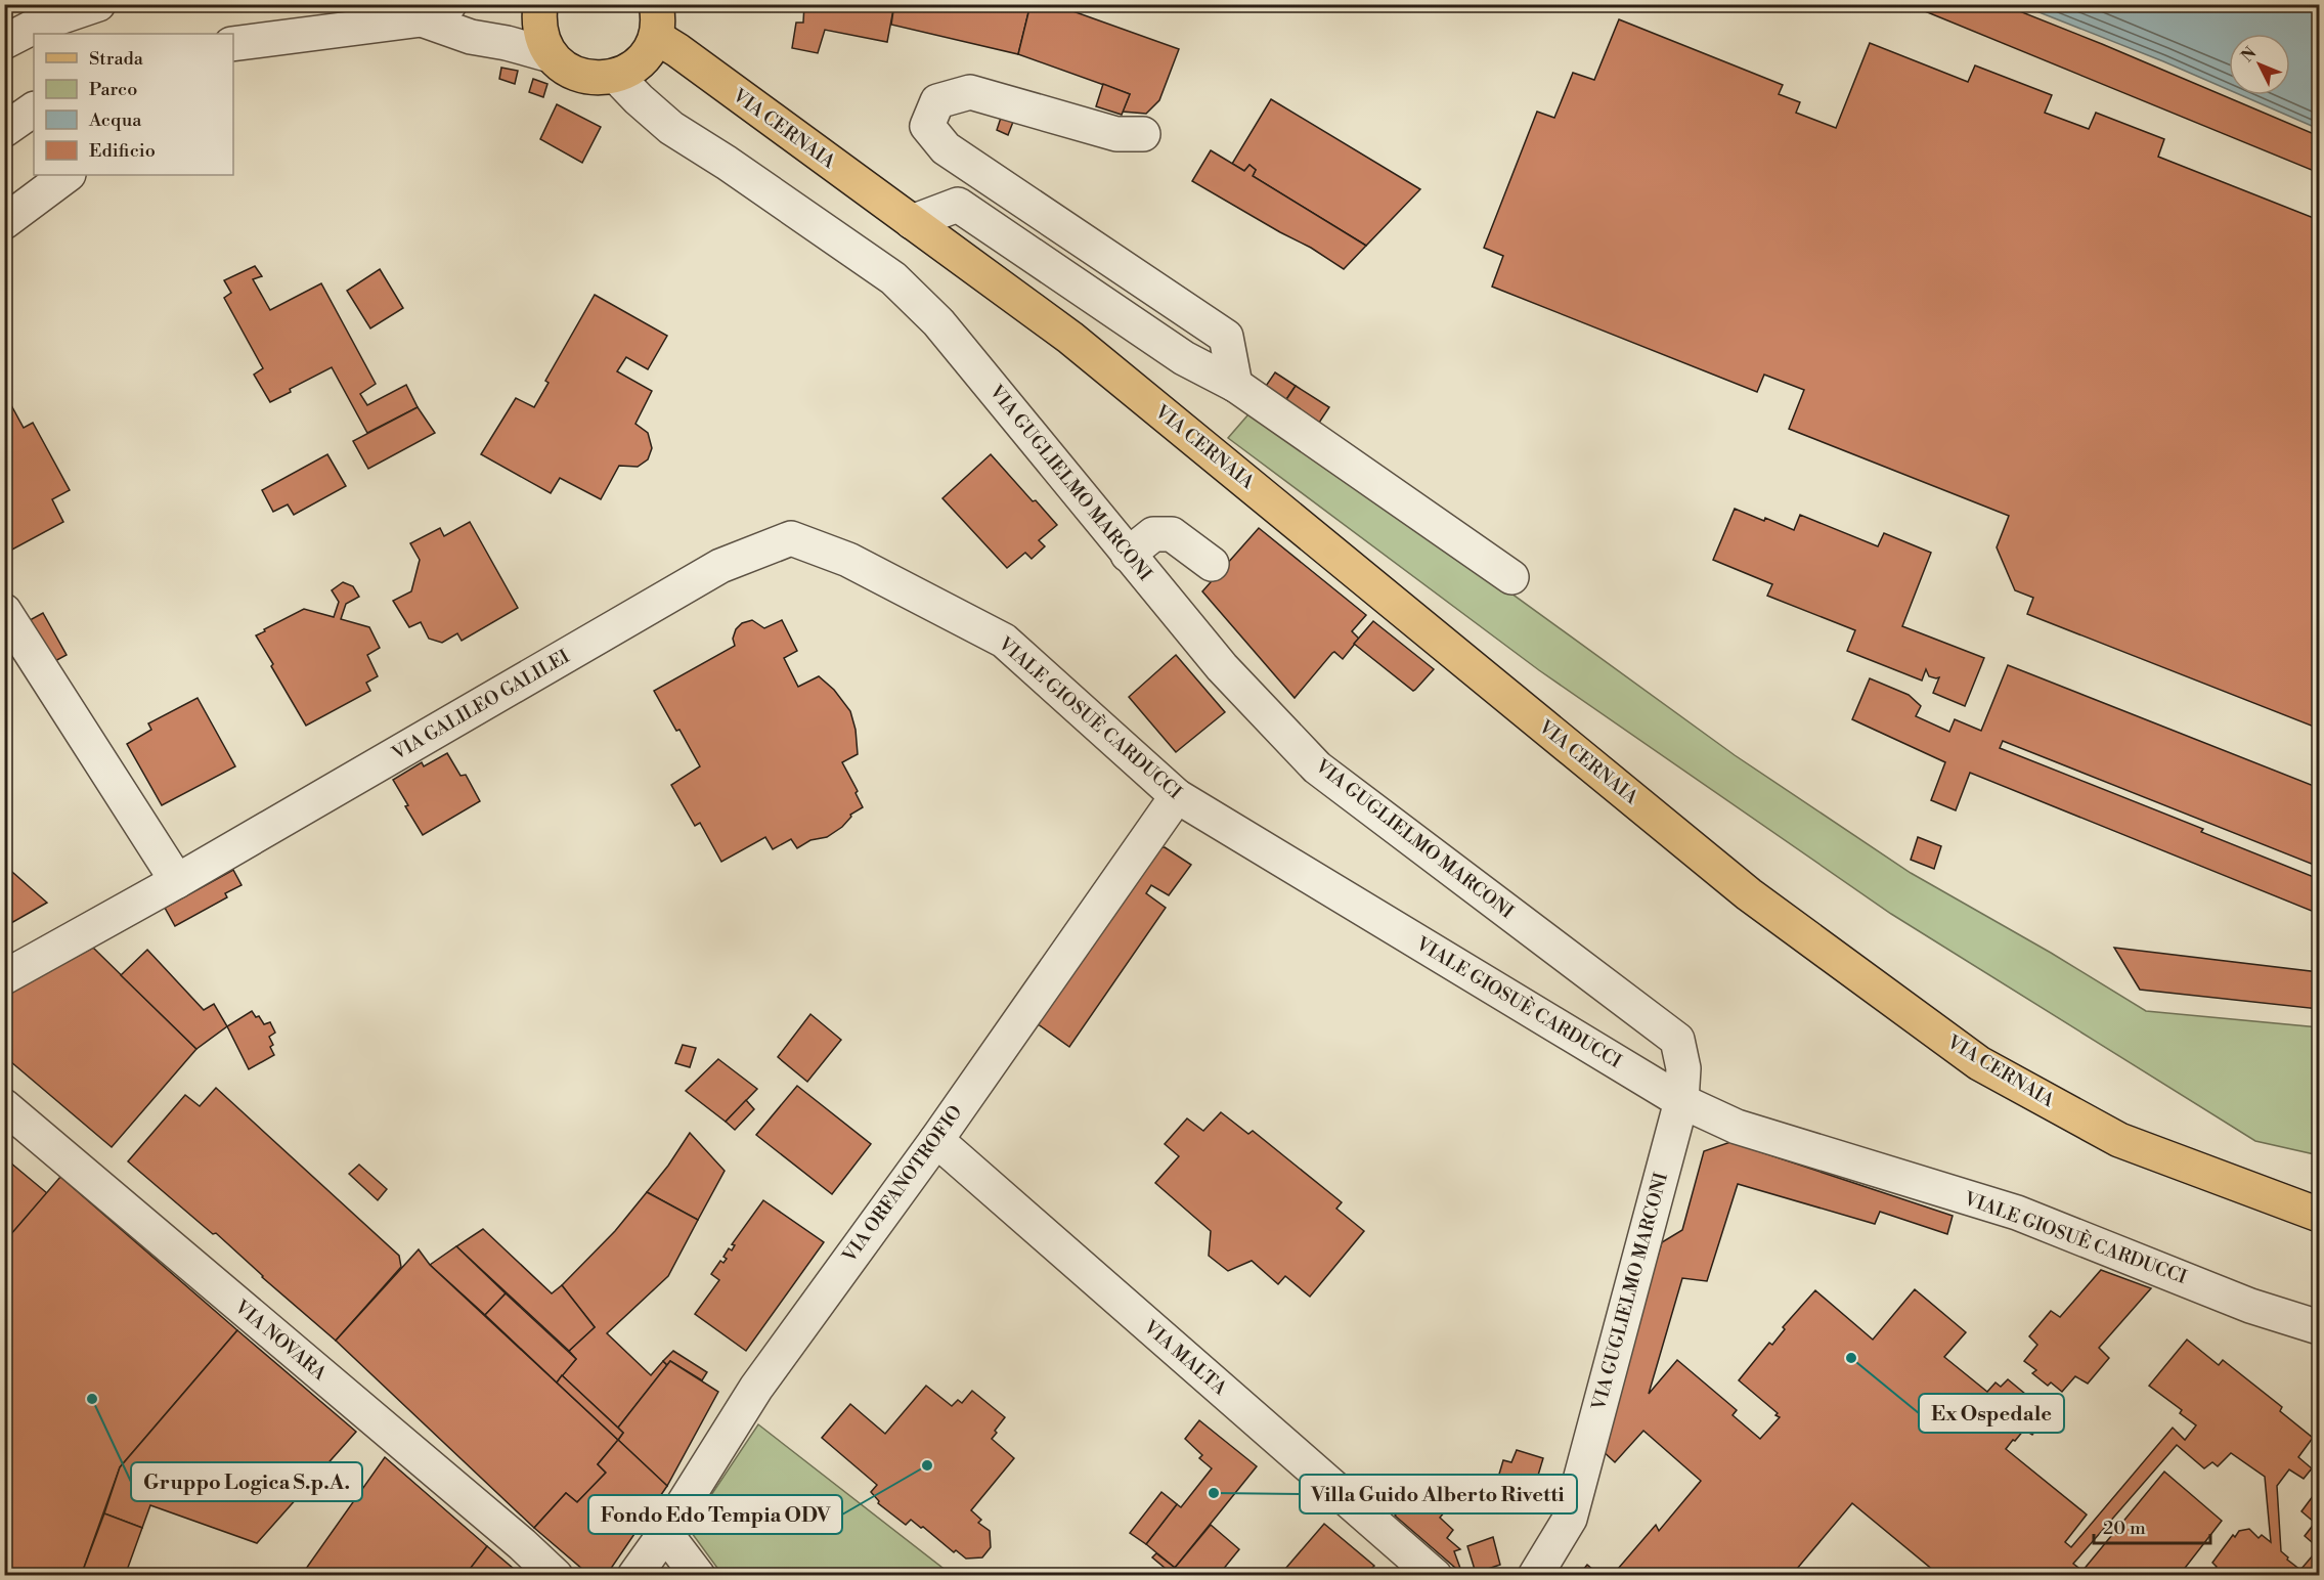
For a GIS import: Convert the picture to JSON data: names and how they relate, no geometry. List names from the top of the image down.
{
  "streets": {
    "main road": ["VIA CERNAIA"],
    "street": [
      "VIA GUGLIELMO MARCONI",
      "VIA GALILEO GALILEI",
      "VIALE GIOSUÈ CARDUCCI",
      "VIA ORFANOTROFIO",
      "VIA NOVARA",
      "VIA MALTA"
    ]
  },
  "crossings": [
    ["VIA GUGLIELMO MARCONI", "VIALE GIOSUÈ CARDUCCI"],
    ["VIA GALILEO GALILEI", "VIALE GIOSUÈ CARDUCCI"],
    ["VIALE GIOSUÈ CARDUCCI", "VIA ORFANOTROFIO"],
    ["VIA ORFANOTROFIO", "VIA MALTA"]
  ],
  "places": [
    "Ex Ospedale",
    "Gruppo Logica S.p.A.",
    "Fondo Edo Tempia ODV",
    "Villa Guido Alberto Rivetti"
  ],
  "legend": [
    "Strada",
    "Parco",
    "Acqua",
    "Edificio"
  ],
  "scale_bar": "20 m",
  "north": "top left"
}
